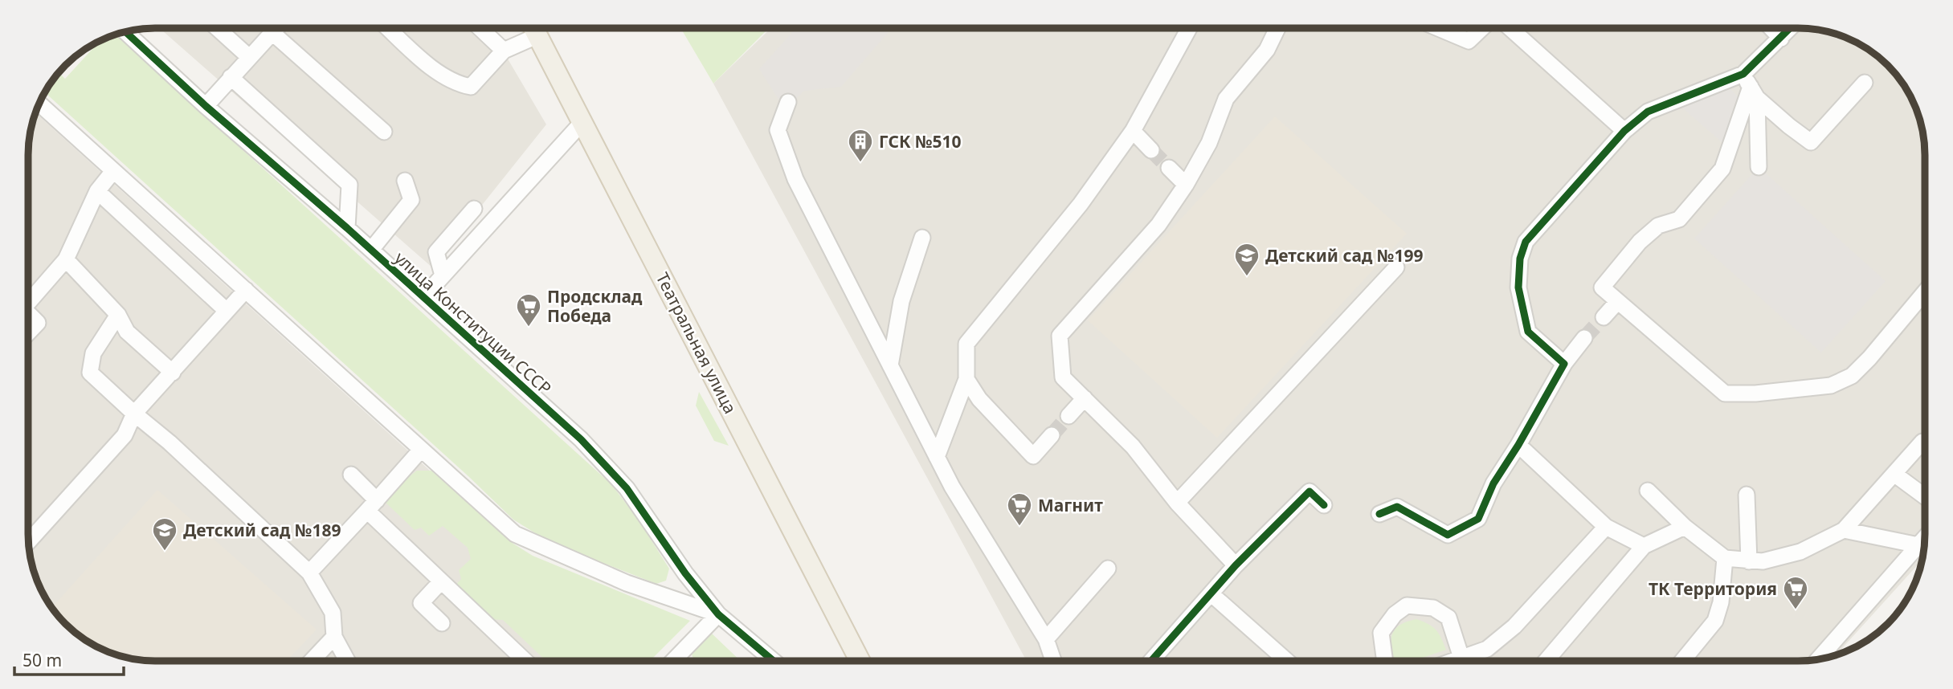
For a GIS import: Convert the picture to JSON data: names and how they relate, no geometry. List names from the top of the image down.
{
  "streets": {
    "main road": ["Театральная улица"],
    "street": ["улица Конституции СССР"]
  },
  "places": {
    "building": ["ГСК №510"],
    "school or university": ["Детский сад №199", "Детский сад №189"],
    "supermarket": ["Продсклад Победа", "Магнит", "ТК Территория"]
  },
  "scale_bar": "50 m"
}
